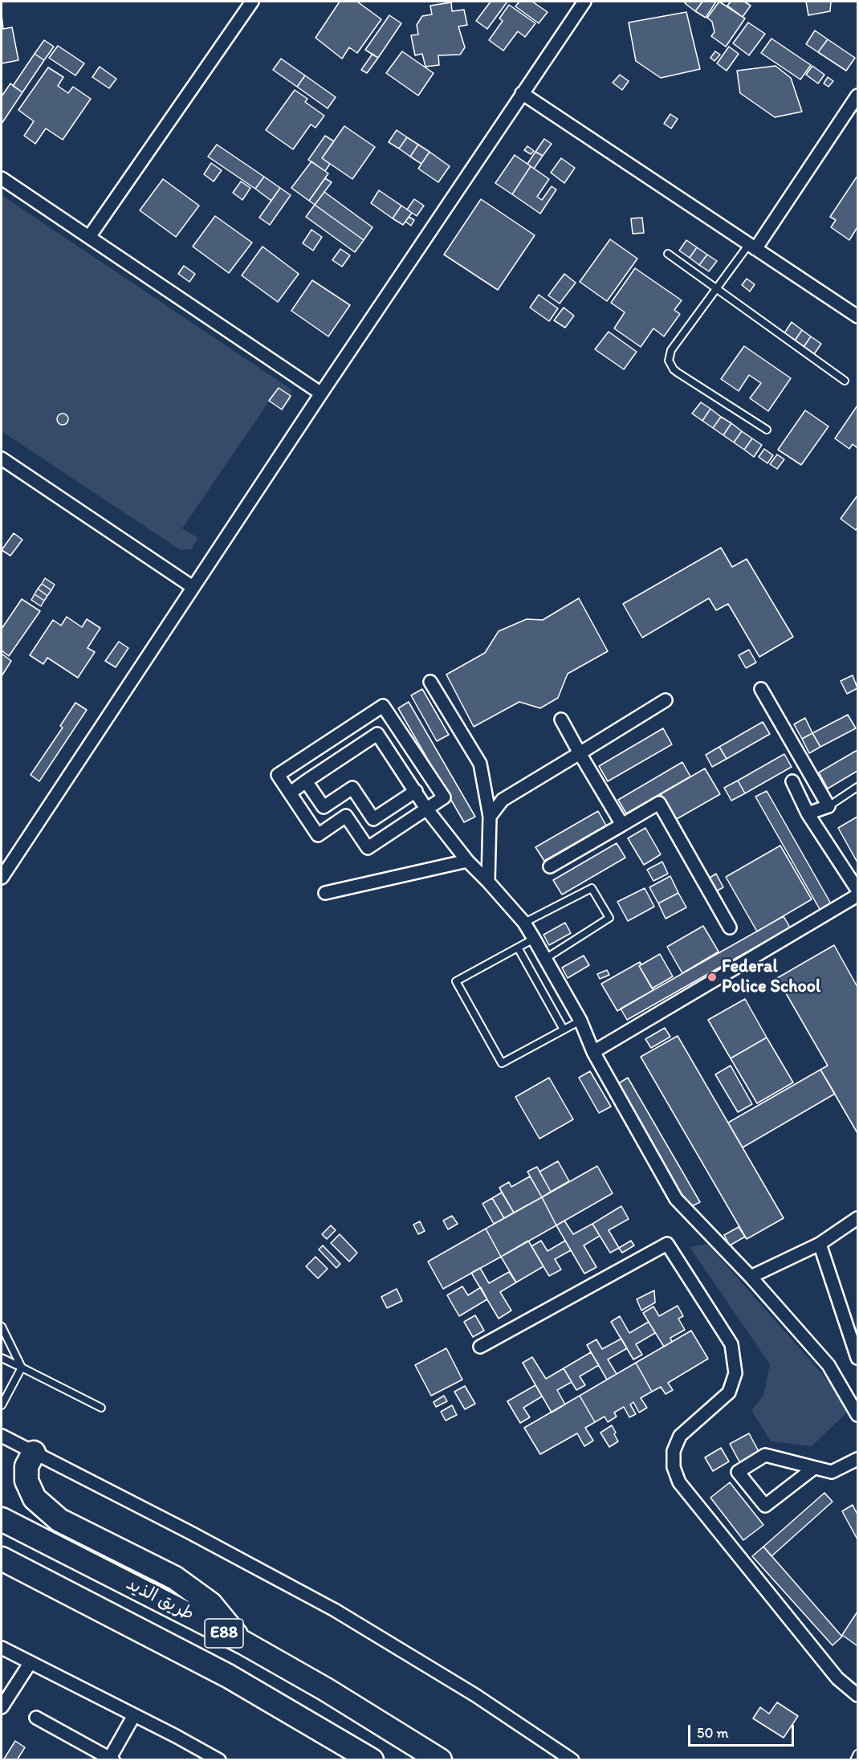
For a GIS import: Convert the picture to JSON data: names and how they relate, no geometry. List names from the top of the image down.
{
  "streets": {
    "highway": ["طريق الذيد", "E88"]
  },
  "places": ["Federal Police School"],
  "scale_bar": "50 m"
}
